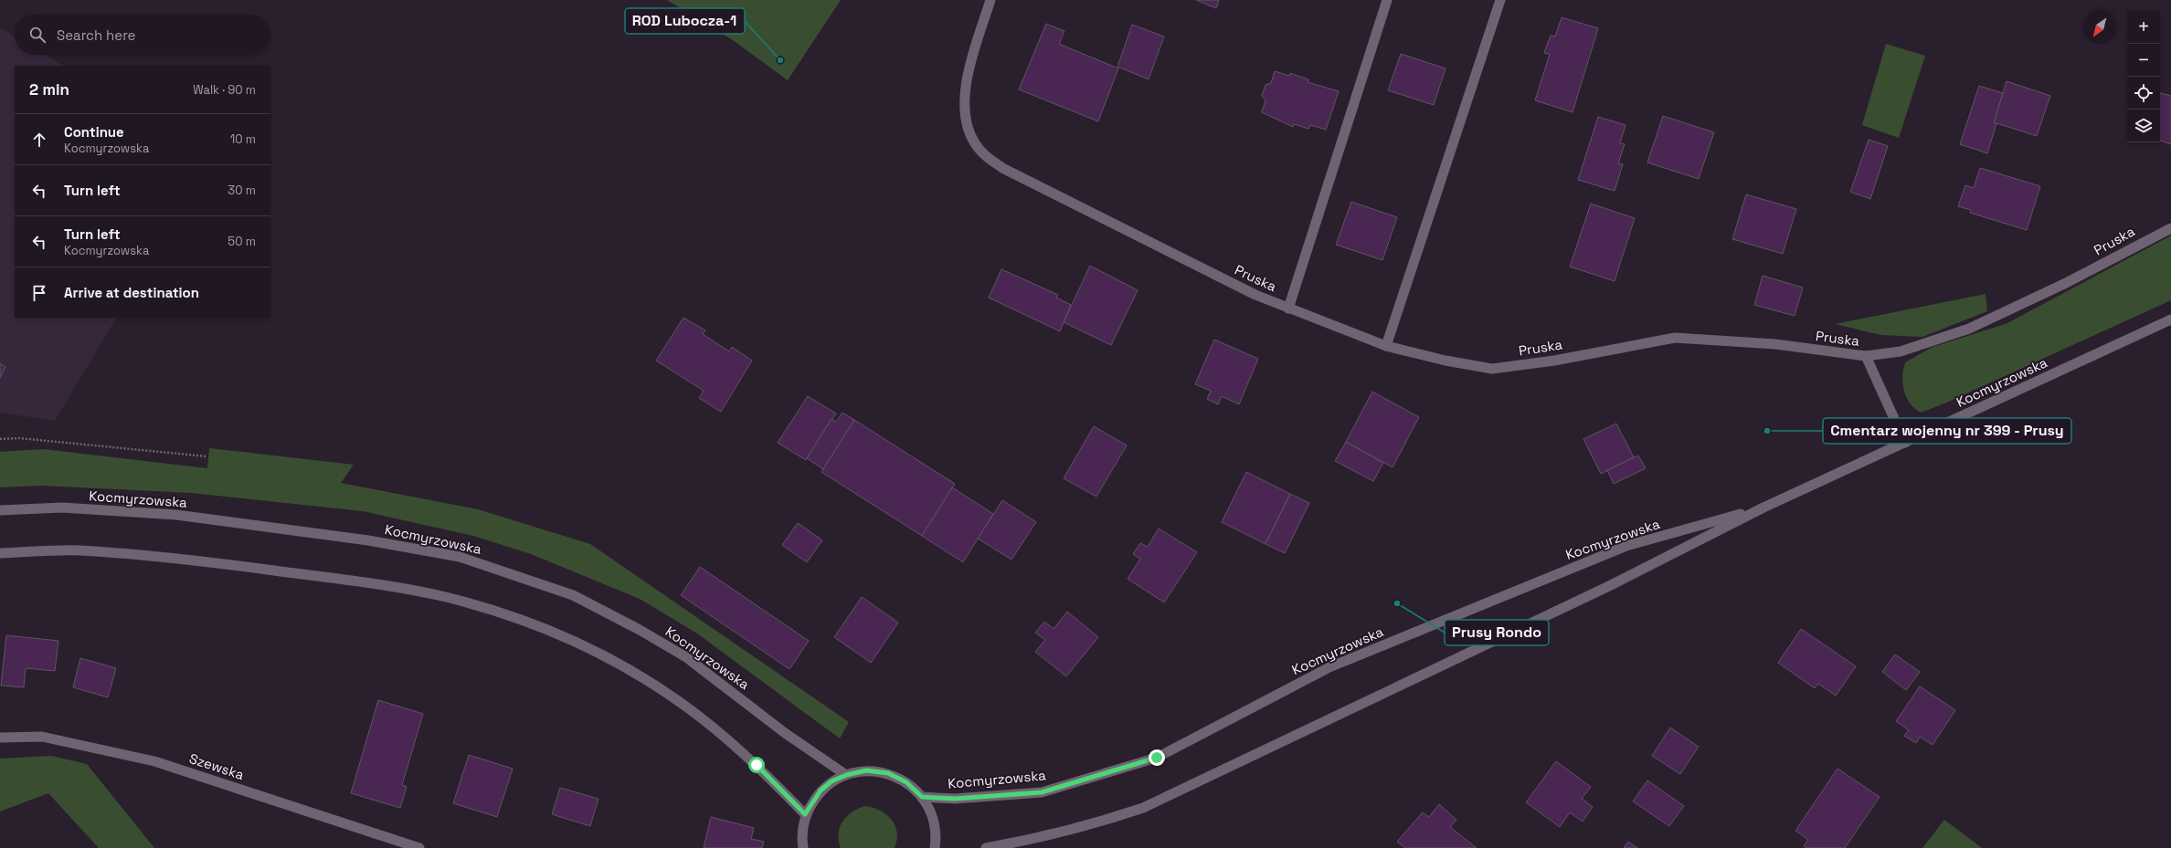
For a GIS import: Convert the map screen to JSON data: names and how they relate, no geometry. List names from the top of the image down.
{
  "streets": {
    "main road": ["Pruska", "Kocmyrzowska", "Szewska"]
  },
  "places": ["ROD Lubocza-1", "Cmentarz wojenny nr 399 - Prusy", "Prusy Rondo"],
  "north": "bottom left",
  "page": {
    "map_buttons": ["+", "−"],
    "search": "Search here",
    "heading": ["2 min", "Walk · 90 m"],
    "list": [
      ["Continue", "Kocmyrzowska", "10 m"],
      ["Turn left", "30 m"],
      ["Turn left", "Kocmyrzowska", "50 m"],
      "Arrive at destination"
    ]
  }
}
